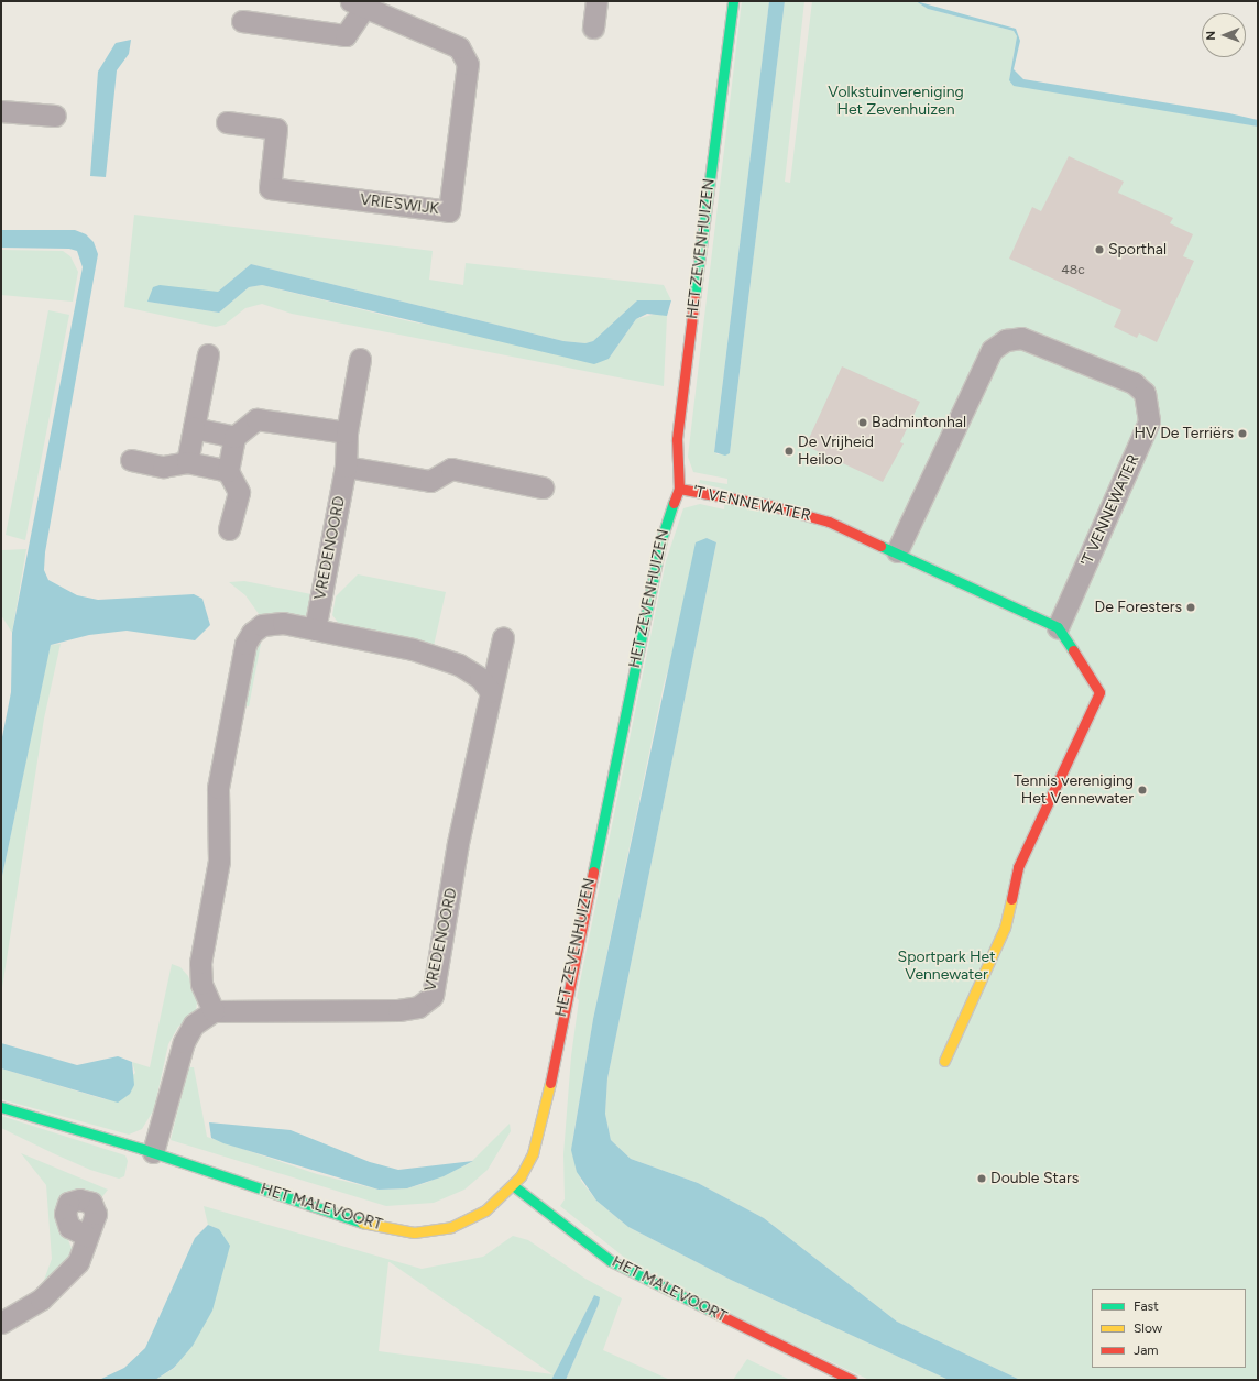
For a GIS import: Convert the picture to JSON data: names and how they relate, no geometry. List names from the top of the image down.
{
  "streets": {
    "street": [
      "VRIESWIJK",
      "HET ZEVENHUIZEN",
      "'T VENNEWATER",
      "VREDENOORD",
      "HET MALEVOORT"
    ]
  },
  "crossings": [
    ["HET ZEVENHUIZEN", "'T VENNEWATER"],
    ["HET ZEVENHUIZEN", "HET MALEVOORT"]
  ],
  "parks": ["Volkstuinvereniging Het Zevenhuizen", "Sportpark Het Vennewater"],
  "places": [
    "Sporthal",
    "Badmintonhal",
    "HV De Terriërs",
    "De Vrijheid Heiloo",
    "De Foresters",
    "Tennis vereniging Het Vennewater",
    "Double Stars"
  ],
  "house_numbers": ["48c"],
  "legend": ["Fast", "Slow", "Jam"],
  "north": "left"
}
